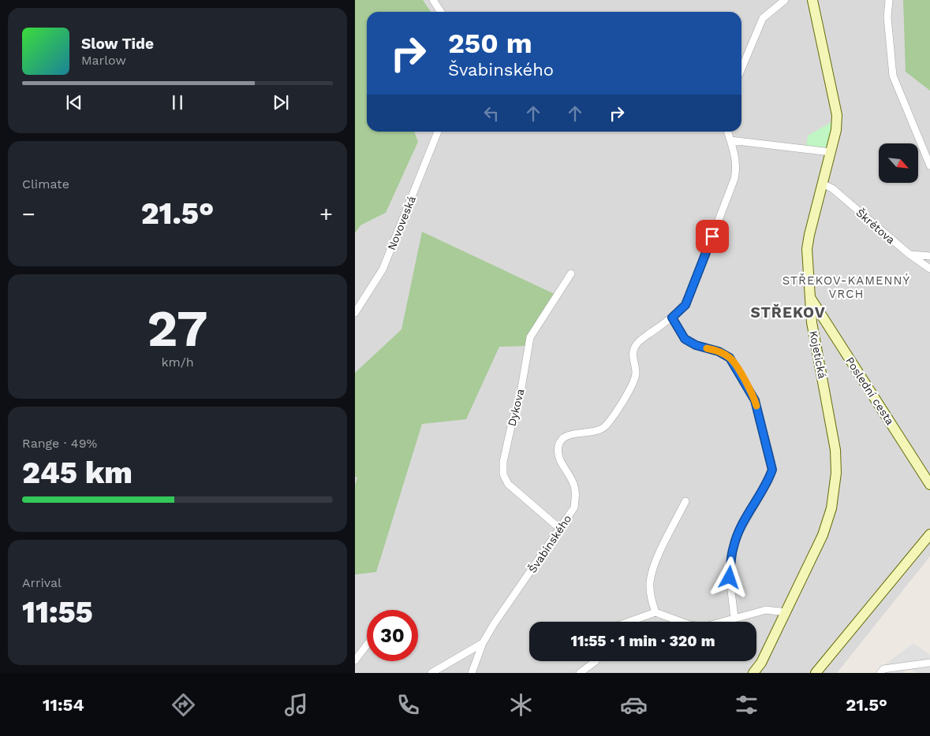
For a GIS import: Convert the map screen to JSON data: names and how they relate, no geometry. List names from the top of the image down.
{
  "streets": {
    "street": [
      "Novoveská",
      "Škrétova",
      "Kojetická",
      "Poslední cesta",
      "Dykova",
      "Švabinského"
    ]
  },
  "crossings": [
    ["Škrétova", "Kojetická"],
    ["Kojetická", "Poslední cesta"],
    ["Dykova", "Švabinského"]
  ],
  "districts": ["STŘEKOV-KAMENNÝ VRCH", "STŘEKOV"],
  "north": "bottom right",
  "page": {
    "turn": ["250 m", "Švabinského"],
    "song": ["Slow Tide", "Marlow"],
    "tile": [
      "Climate",
      ["27", "km/h"],
      ["Range · 49%", "245 km"],
      ["Arrival", "11:55"]
    ],
    "heat": ["−", "21.5°", "+"],
    "limit": "30",
    "trip": "11:55 · 1 min · 320 m",
    "tabs": ["11:54", "21.5°"]
  }
}
